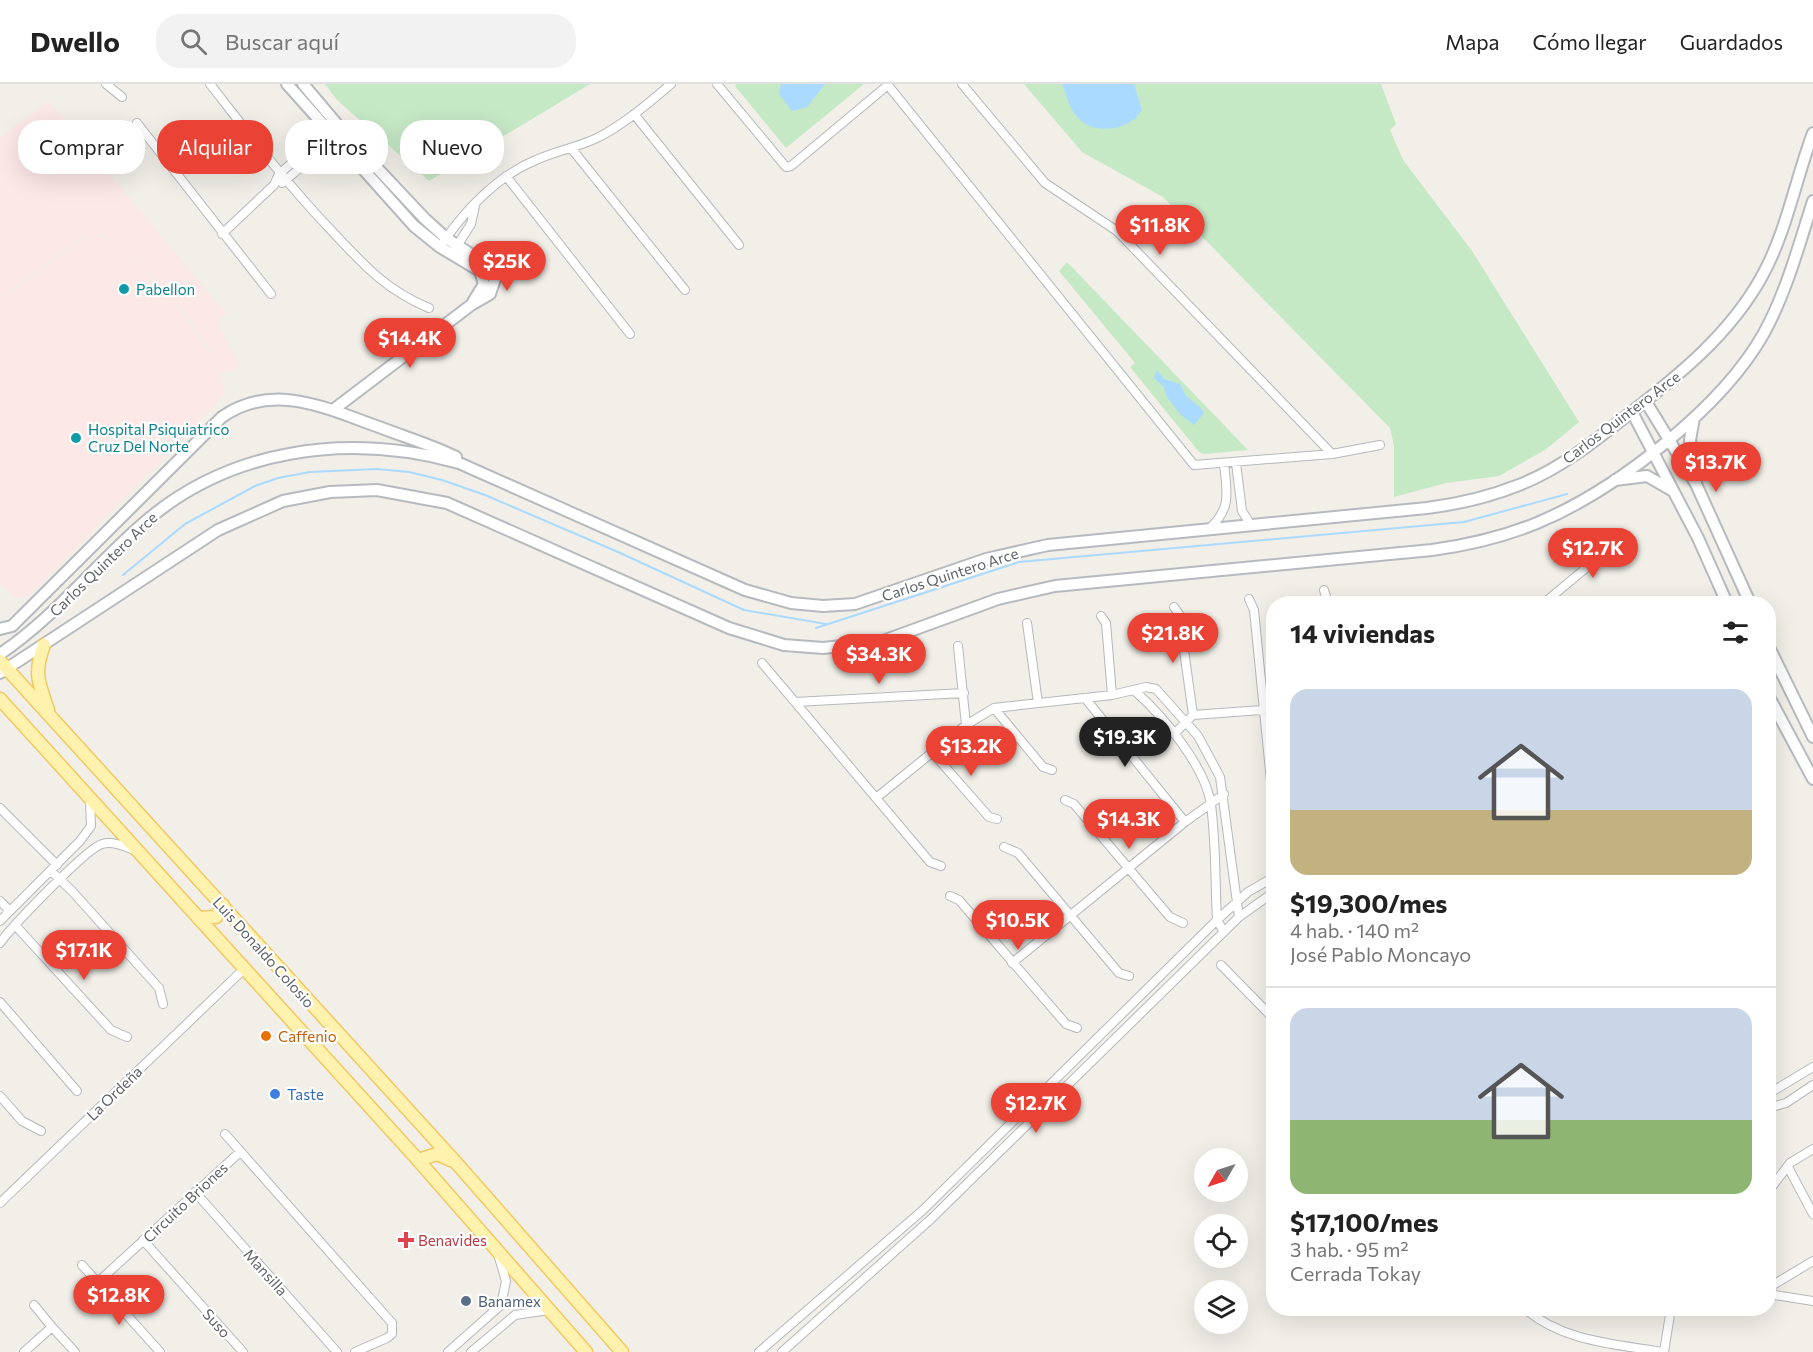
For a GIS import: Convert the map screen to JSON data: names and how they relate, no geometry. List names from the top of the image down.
{
  "streets": {
    "main road": ["Carlos Quintero Arce", "Luis Donaldo Colosio"],
    "street": [
      "La Ordeña",
      "Circuito Briones",
      "Mansilla",
      "Suso"
    ]
  },
  "crossings": [
    ["Carlos Quintero Arce", "Luis Donaldo Colosio"],
    ["Luis Donaldo Colosio", "La Ordeña"],
    ["Circuito Briones", "Mansilla"],
    ["Circuito Briones", "Suso"]
  ],
  "places": {
    "other": [
      "Pabellon",
      "Hospital Psiquiatrico Cruz Del Norte",
      "Caffenio",
      "Taste",
      "Banamex"
    ],
    "health": ["Benavides"]
  },
  "north": "bottom left",
  "page": {
    "header": "Dwello",
    "search": "Buscar aquí",
    "nav": ["Mapa", "Cómo llegar", "Guardados"],
    "chip": [
      "Comprar",
      "Alquilar",
      "Filtros",
      "Nuevo"
    ],
    "price": [
      "$11.8K",
      "$25K",
      "$14.4K",
      "$13.7K",
      "$12.7K",
      "$21.8K",
      "$34.3K",
      "$19.3K",
      "$13.2K",
      "$14.3K",
      "$10.5K",
      "$17.1K",
      "$12.7K",
      "$12.8K"
    ],
    "heading": "14 viviendas",
    "list": [
      {
        "name": "$19,300/mes",
        "note": "4 hab. · 140 m² · José Pablo Moncayo"
      },
      {
        "name": "$17,100/mes",
        "note": "3 hab. · 95 m² · Cerrada Tokay"
      }
    ]
  }
}
